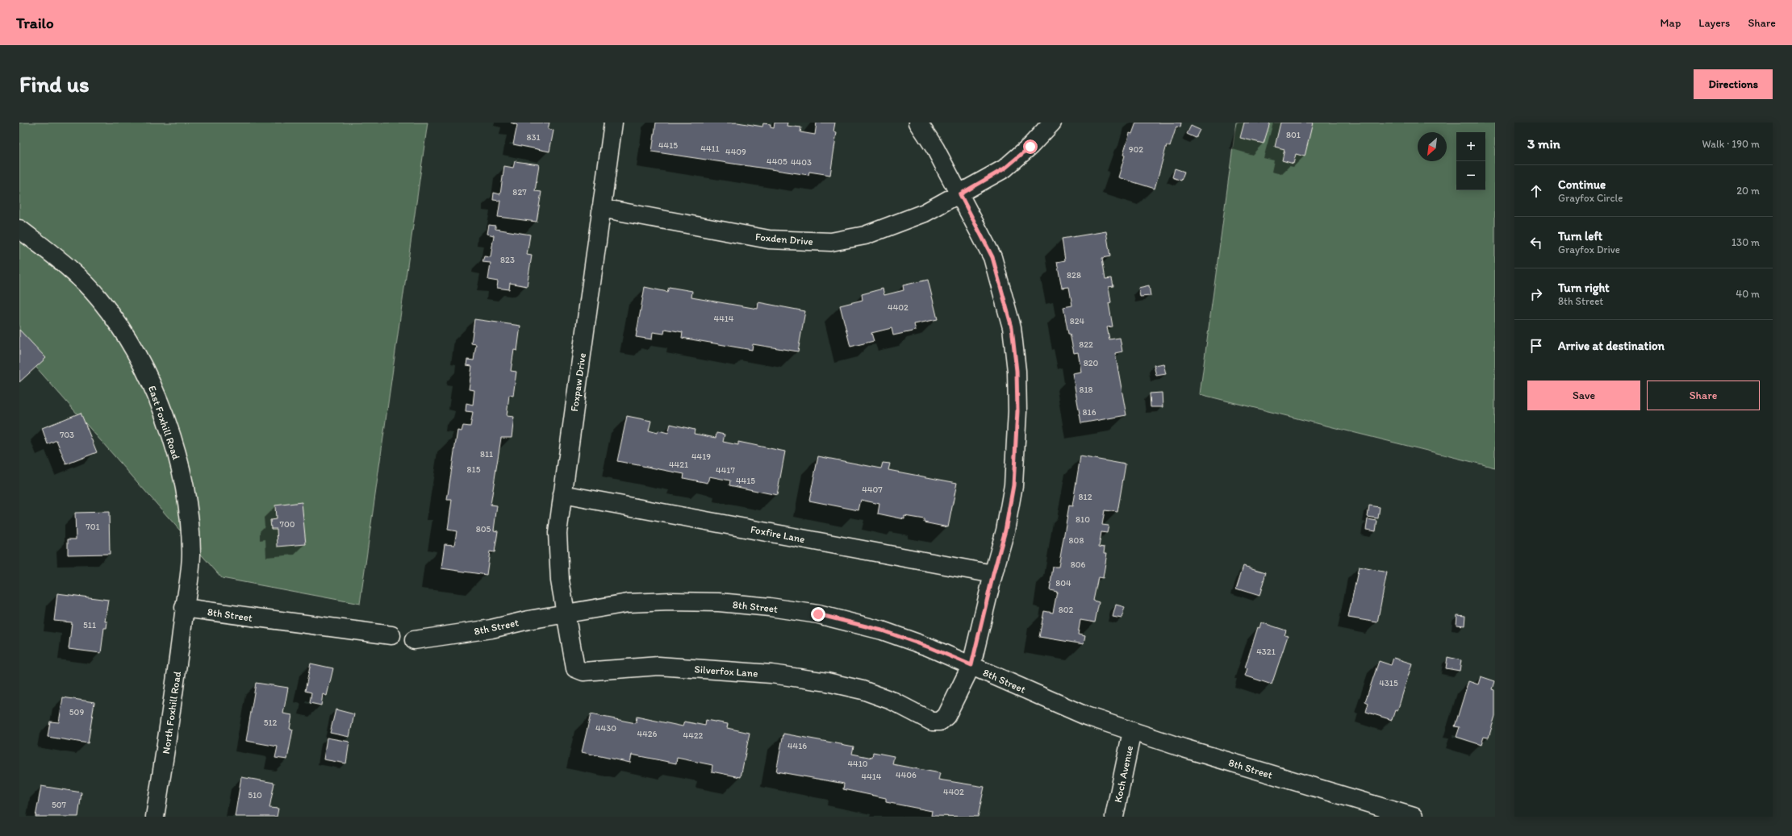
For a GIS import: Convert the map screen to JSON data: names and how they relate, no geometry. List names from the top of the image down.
{
  "streets": {
    "street": [
      "Foxden Drive",
      "Foxpaw Drive",
      "East Foxhill Road",
      "Foxfire Lane",
      "8th Street",
      "Silverfox Lane",
      "North Foxhill Road",
      "Koch Avenue"
    ]
  },
  "crossings": [
    ["Foxden Drive", "Foxpaw Drive"],
    ["Foxpaw Drive", "Foxfire Lane"],
    ["Foxpaw Drive", "8th Street"],
    ["Foxpaw Drive", "Silverfox Lane"],
    ["East Foxhill Road", "8th Street"],
    ["East Foxhill Road", "North Foxhill Road"],
    ["8th Street", "Silverfox Lane"],
    ["8th Street", "North Foxhill Road"],
    ["8th Street", "Koch Avenue"]
  ],
  "house_numbers": [
    "801",
    "831",
    "4415",
    "4411",
    "902",
    "4409",
    "4405",
    "4403",
    "827",
    "823",
    "828",
    "4402",
    "4414",
    "824",
    "822",
    "820",
    "818",
    "816",
    "703",
    "811",
    "4419",
    "4421",
    "815",
    "4417",
    "4415",
    "4407",
    "812",
    "810",
    "700",
    "701",
    "805",
    "808",
    "806",
    "804",
    "802",
    "511",
    "4321",
    "4315",
    "509",
    "512",
    "4430",
    "4426",
    "4422",
    "4416",
    "4410",
    "4406",
    "4414",
    "4402",
    "510",
    "507"
  ],
  "north": "bottom left",
  "page": {
    "header": "Trailo",
    "nav": ["Map", "Layers", "Share"],
    "buttons": [
      "Directions",
      ["Save", "Share"]
    ],
    "title": "Find us",
    "heading": ["3 min", "Walk · 190 m"],
    "map_buttons": ["+", "−"],
    "list": [
      ["Continue", "Grayfox Circle", "20 m"],
      ["Turn left", "Grayfox Drive", "130 m"],
      ["Turn right", "8th Street", "40 m"],
      "Arrive at destination"
    ]
  }
}
